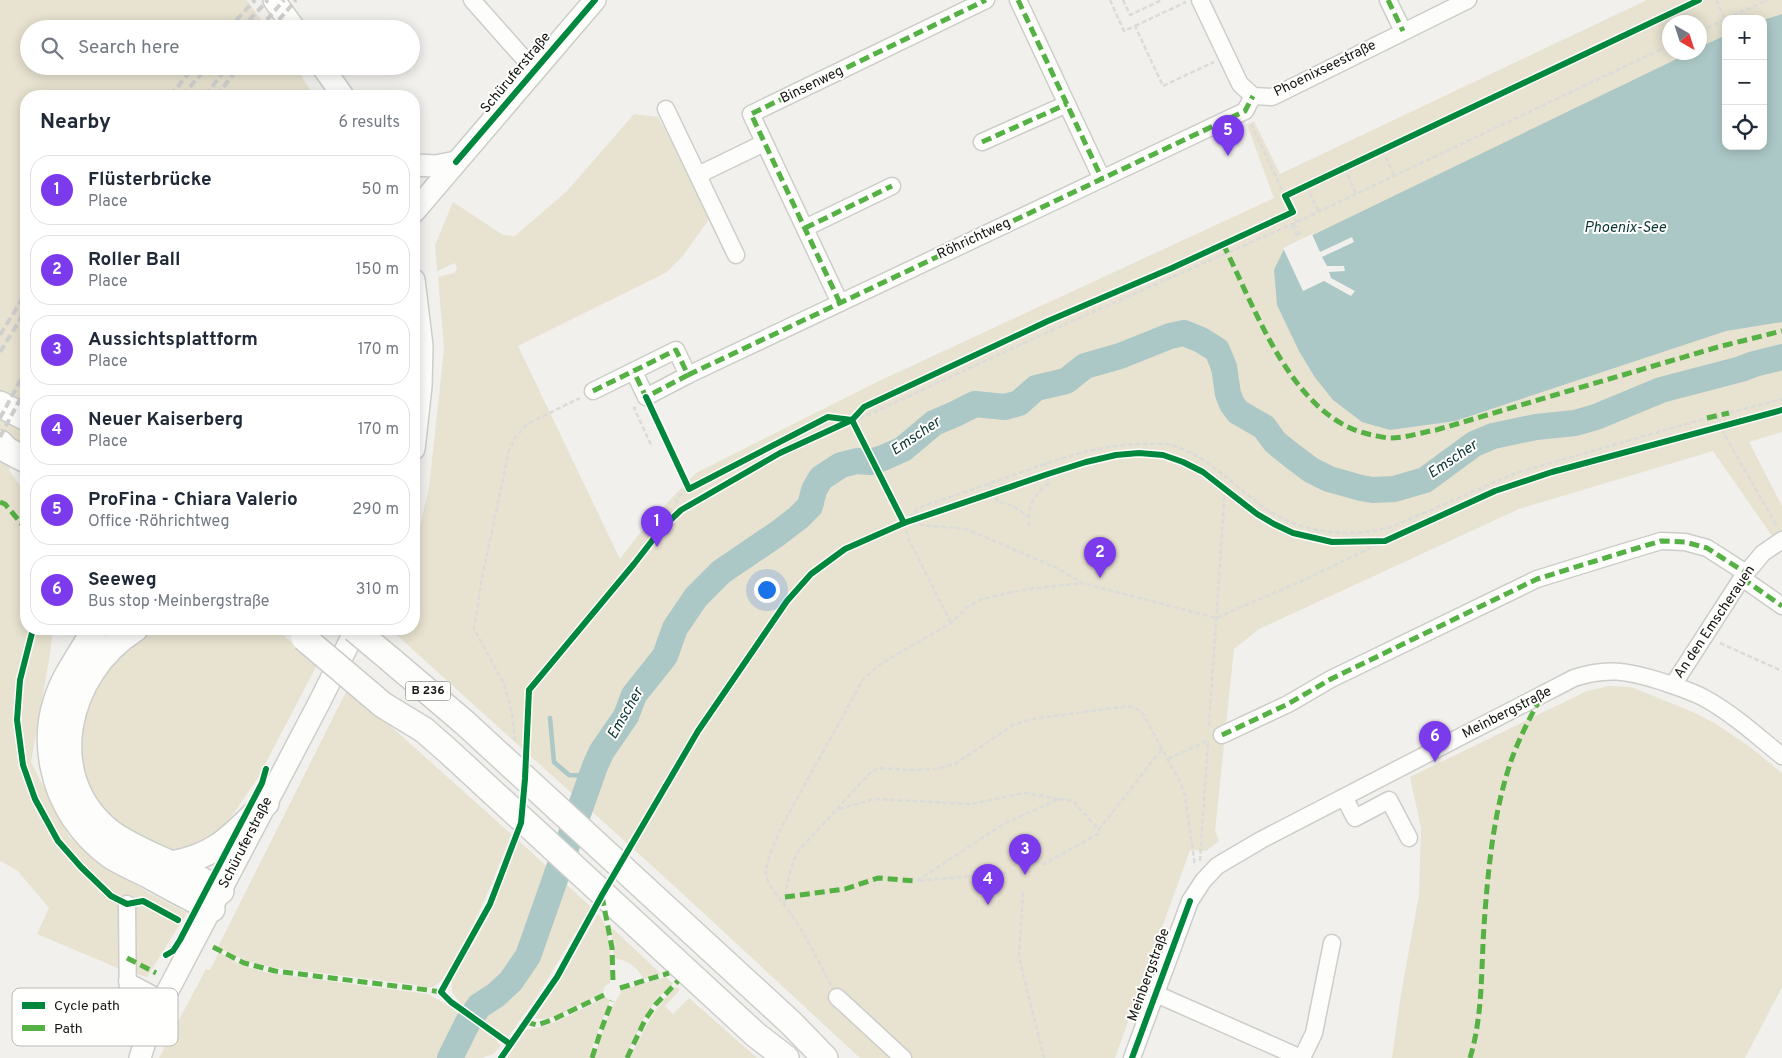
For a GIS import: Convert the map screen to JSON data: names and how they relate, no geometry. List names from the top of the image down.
{
  "streets": {
    "highway": ["B 236"],
    "main road": ["Schüruferstraße"],
    "street": [
      "Phoenixseestraße",
      "Binsenweg",
      "Röhrichtweg",
      "An den Emscherauen",
      "Meinbergstraße"
    ]
  },
  "crossings": [
    ["Phoenixseestraße", "Röhrichtweg"],
    ["Binsenweg", "Röhrichtweg"],
    ["An den Emscherauen", "Meinbergstraße"]
  ],
  "water": ["Phoenix-See", "Emscher"],
  "legend": ["Cycle path", "Path"],
  "north": "bottom right",
  "page": {
    "map_buttons": ["+", "−"],
    "search": "Search here",
    "heading": ["Nearby", "6 results"],
    "pins": [
      "5",
      "1",
      "2",
      "6",
      "3",
      "4"
    ],
    "list": [
      {
        "mark": "1",
        "name": "Flüsterbrücke",
        "note": "Place",
        "value": "50 m"
      },
      {
        "mark": "2",
        "name": "Roller Ball",
        "note": "Place",
        "value": "150 m"
      },
      {
        "mark": "3",
        "name": "Aussichtsplattform",
        "note": "Place",
        "value": "170 m"
      },
      {
        "mark": "4",
        "name": "Neuer Kaiserberg",
        "note": "Place",
        "value": "170 m"
      },
      {
        "mark": "5",
        "name": "ProFina - Chiara Valerio",
        "note": "Office · Röhrichtweg",
        "value": "290 m"
      },
      {
        "mark": "6",
        "name": "Seeweg",
        "note": "Bus stop · Meinbergstraße",
        "value": "310 m"
      }
    ]
  }
}
